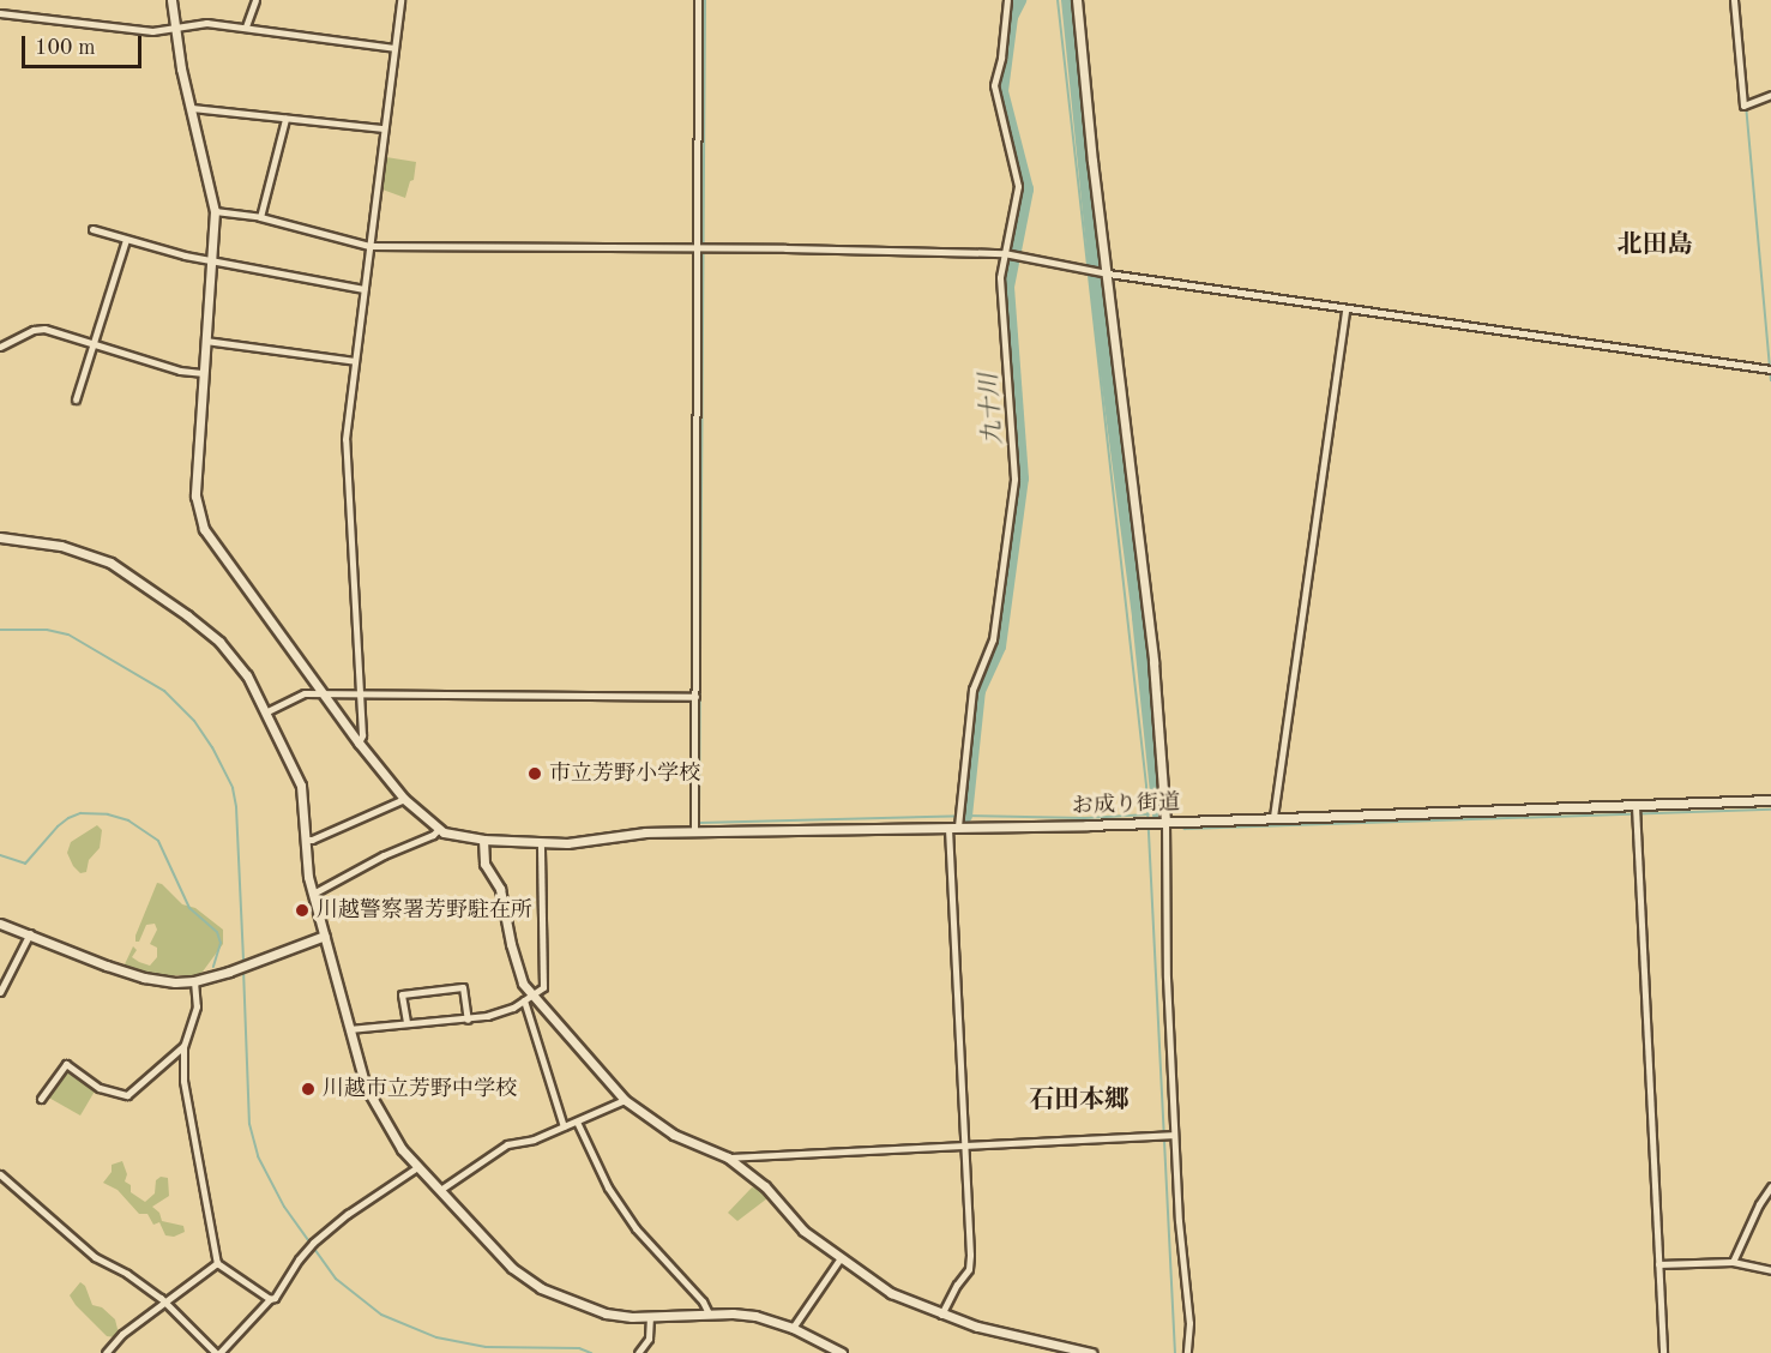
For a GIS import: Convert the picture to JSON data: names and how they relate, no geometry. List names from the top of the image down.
{
  "streets": {
    "street": ["お成り街道"]
  },
  "districts": ["北田島", "石田本郷"],
  "water": ["九十川"],
  "places": ["市立芳野小学校", "川越警察署芳野駐在所", "川越市立芳野中学校"],
  "scale_bar": "100 m"
}
